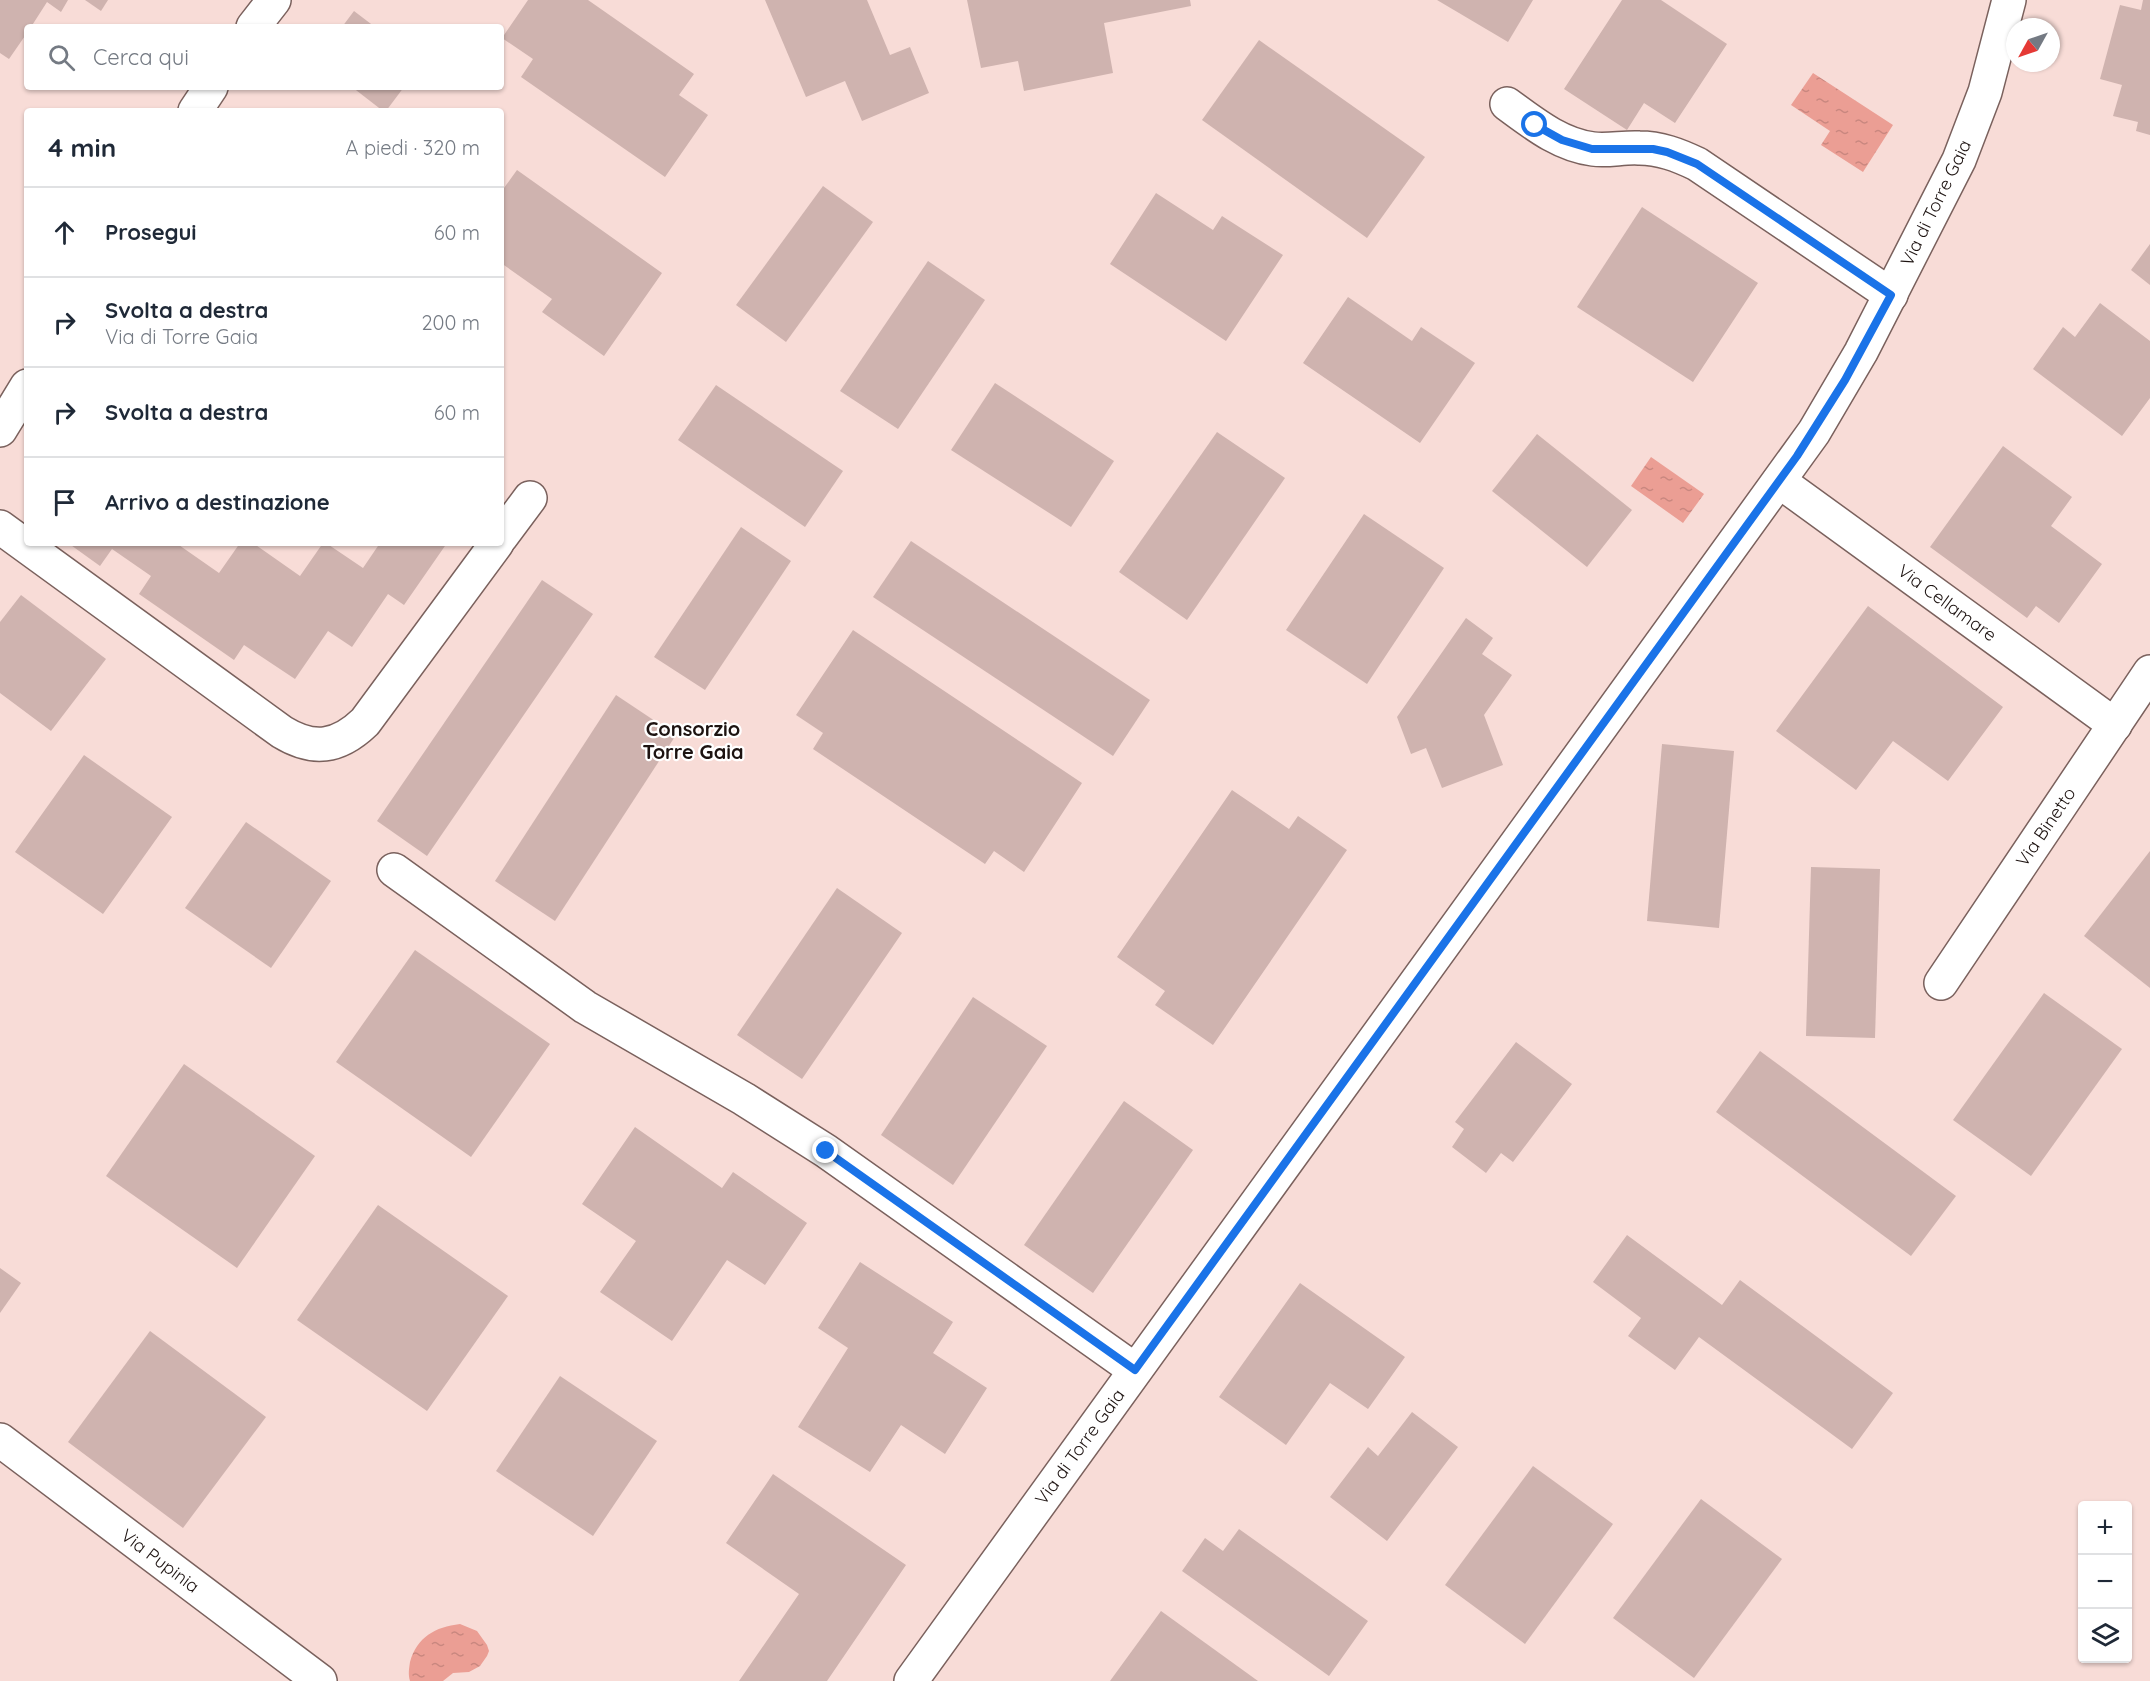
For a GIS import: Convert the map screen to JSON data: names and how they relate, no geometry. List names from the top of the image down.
{
  "streets": {
    "street": [
      "Via di Torre Gaia",
      "Via Cellamare",
      "Via Binetto",
      "Via Pupinia"
    ]
  },
  "crossings": [
    ["Via di Torre Gaia", "Via Cellamare"],
    ["Via Cellamare", "Via Binetto"]
  ],
  "districts": ["Consorzio Torre Gaia"],
  "north": "bottom left",
  "page": {
    "search": "Cerca qui",
    "heading": ["4 min", "A piedi · 320 m"],
    "list": [
      ["Prosegui", "60 m"],
      ["Svolta a destra", "Via di Torre Gaia", "200 m"],
      ["Svolta a destra", "60 m"],
      "Arrivo a destinazione"
    ],
    "map_buttons": ["+", "−"]
  }
}
